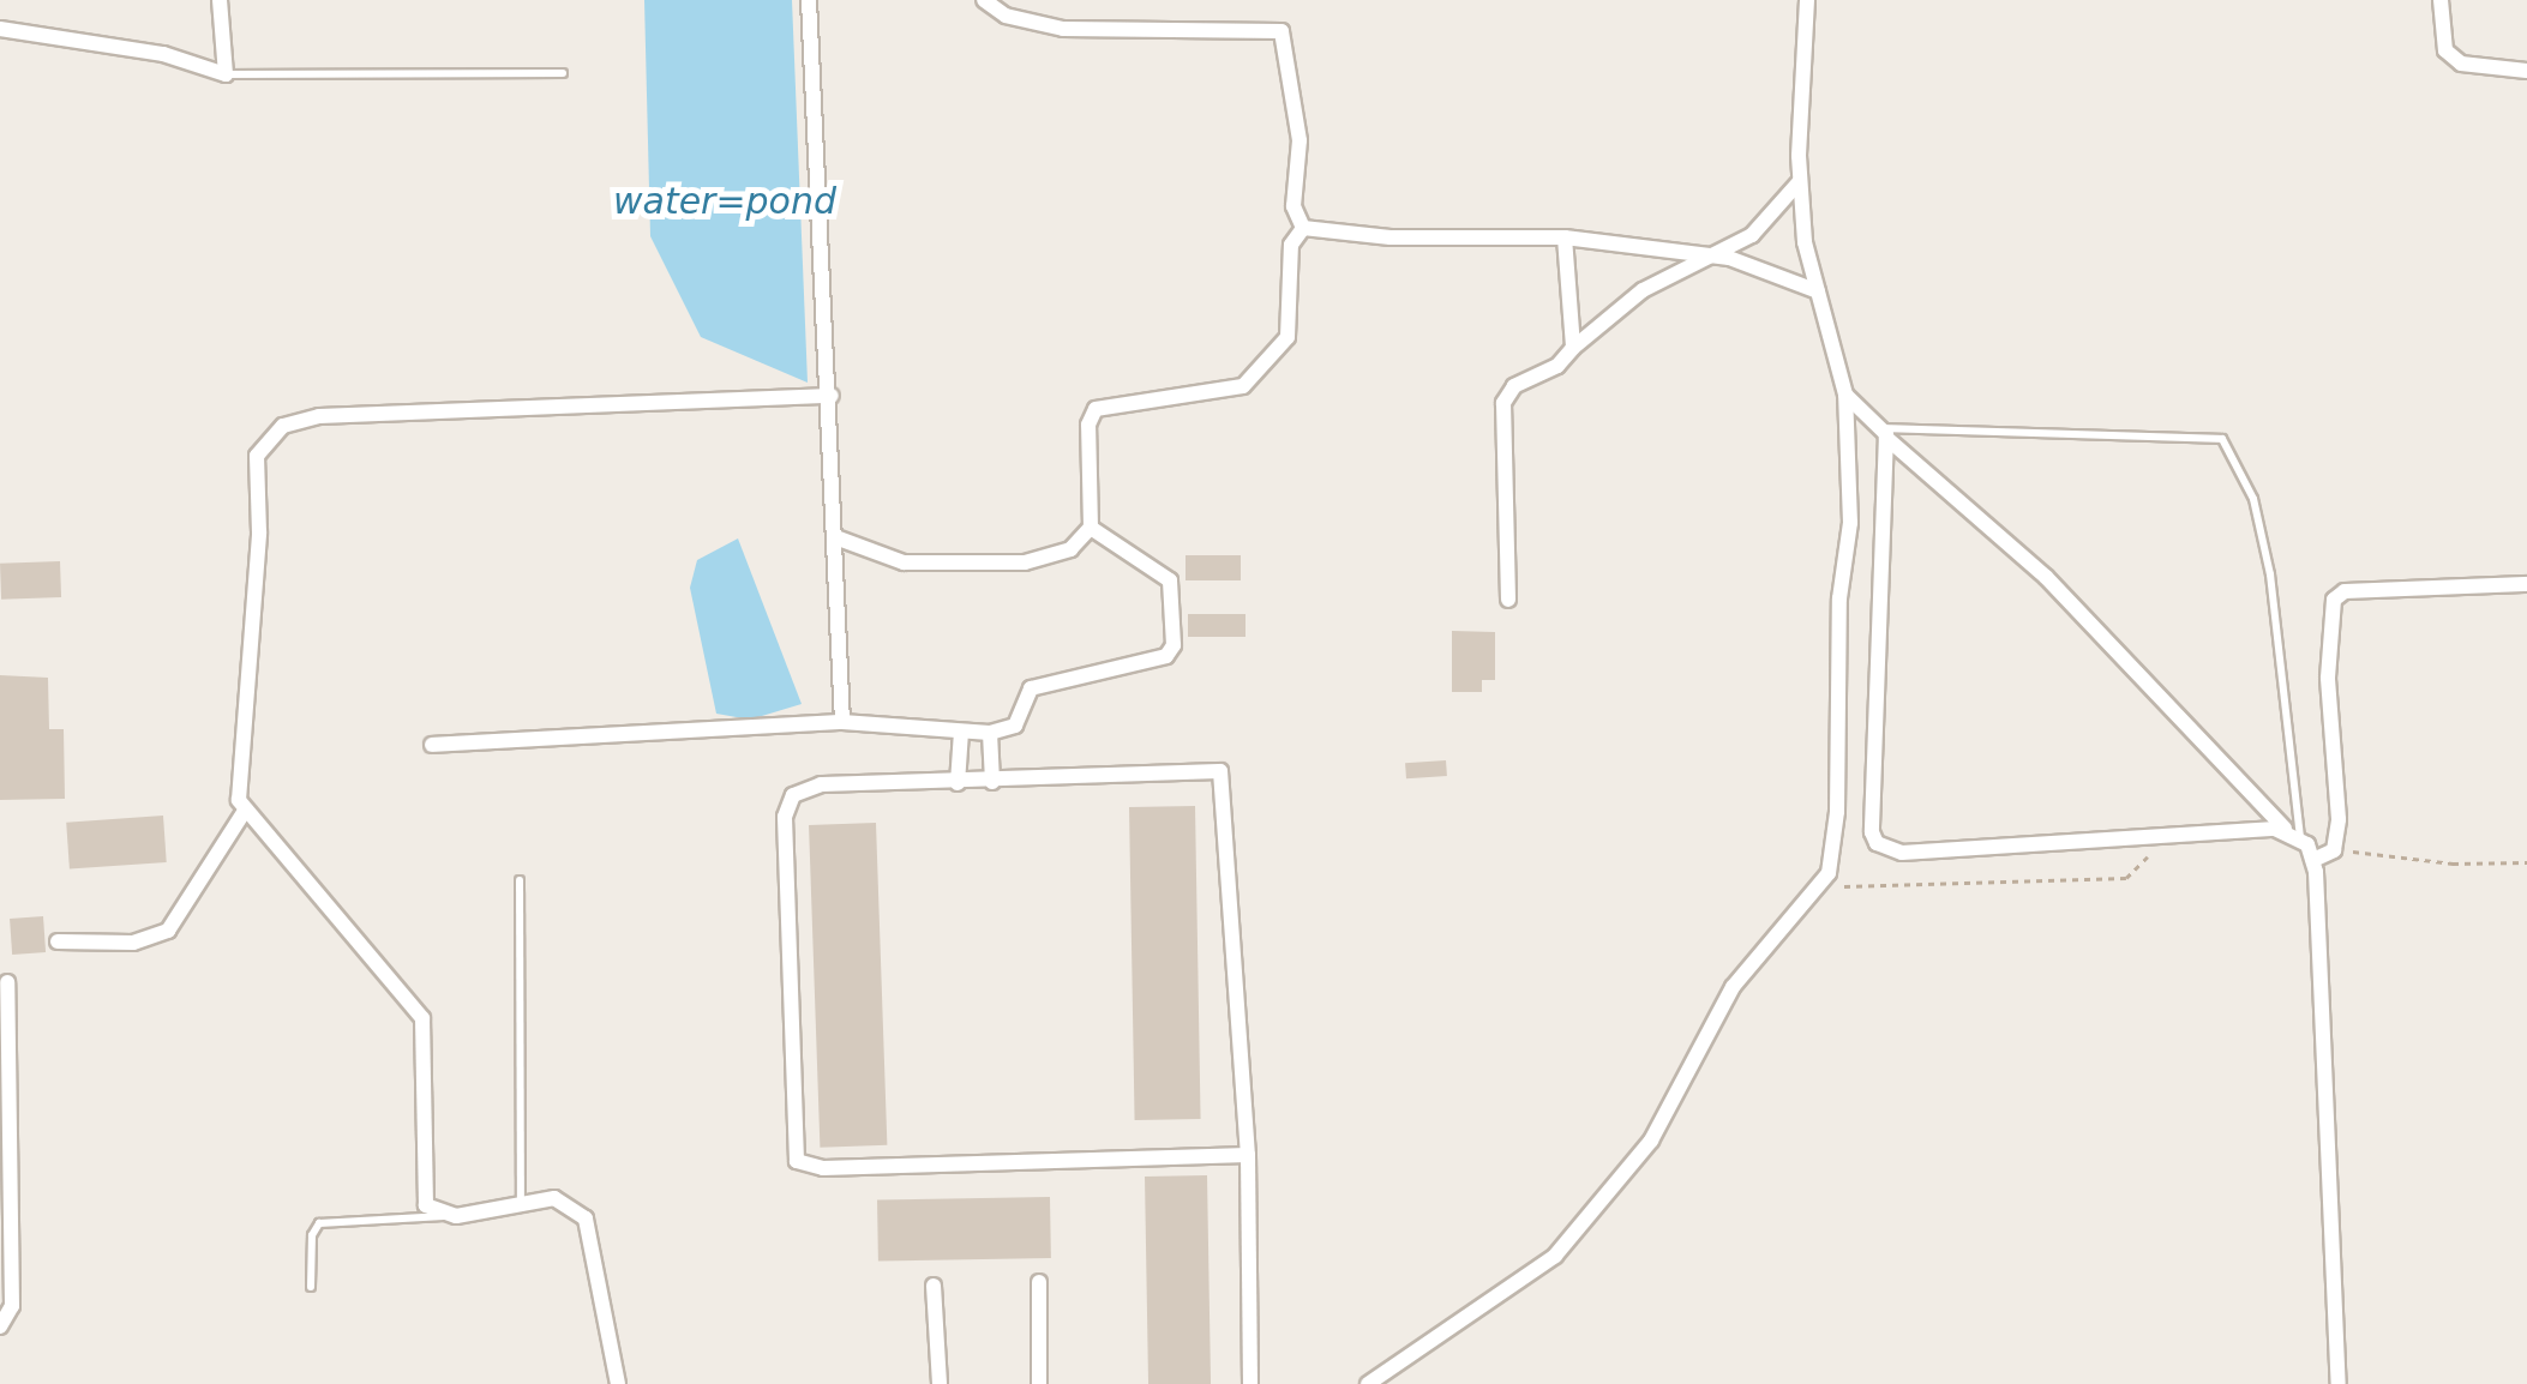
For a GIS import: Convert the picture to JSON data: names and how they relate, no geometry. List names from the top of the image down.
{
  "water": ["water=pond"]
}
